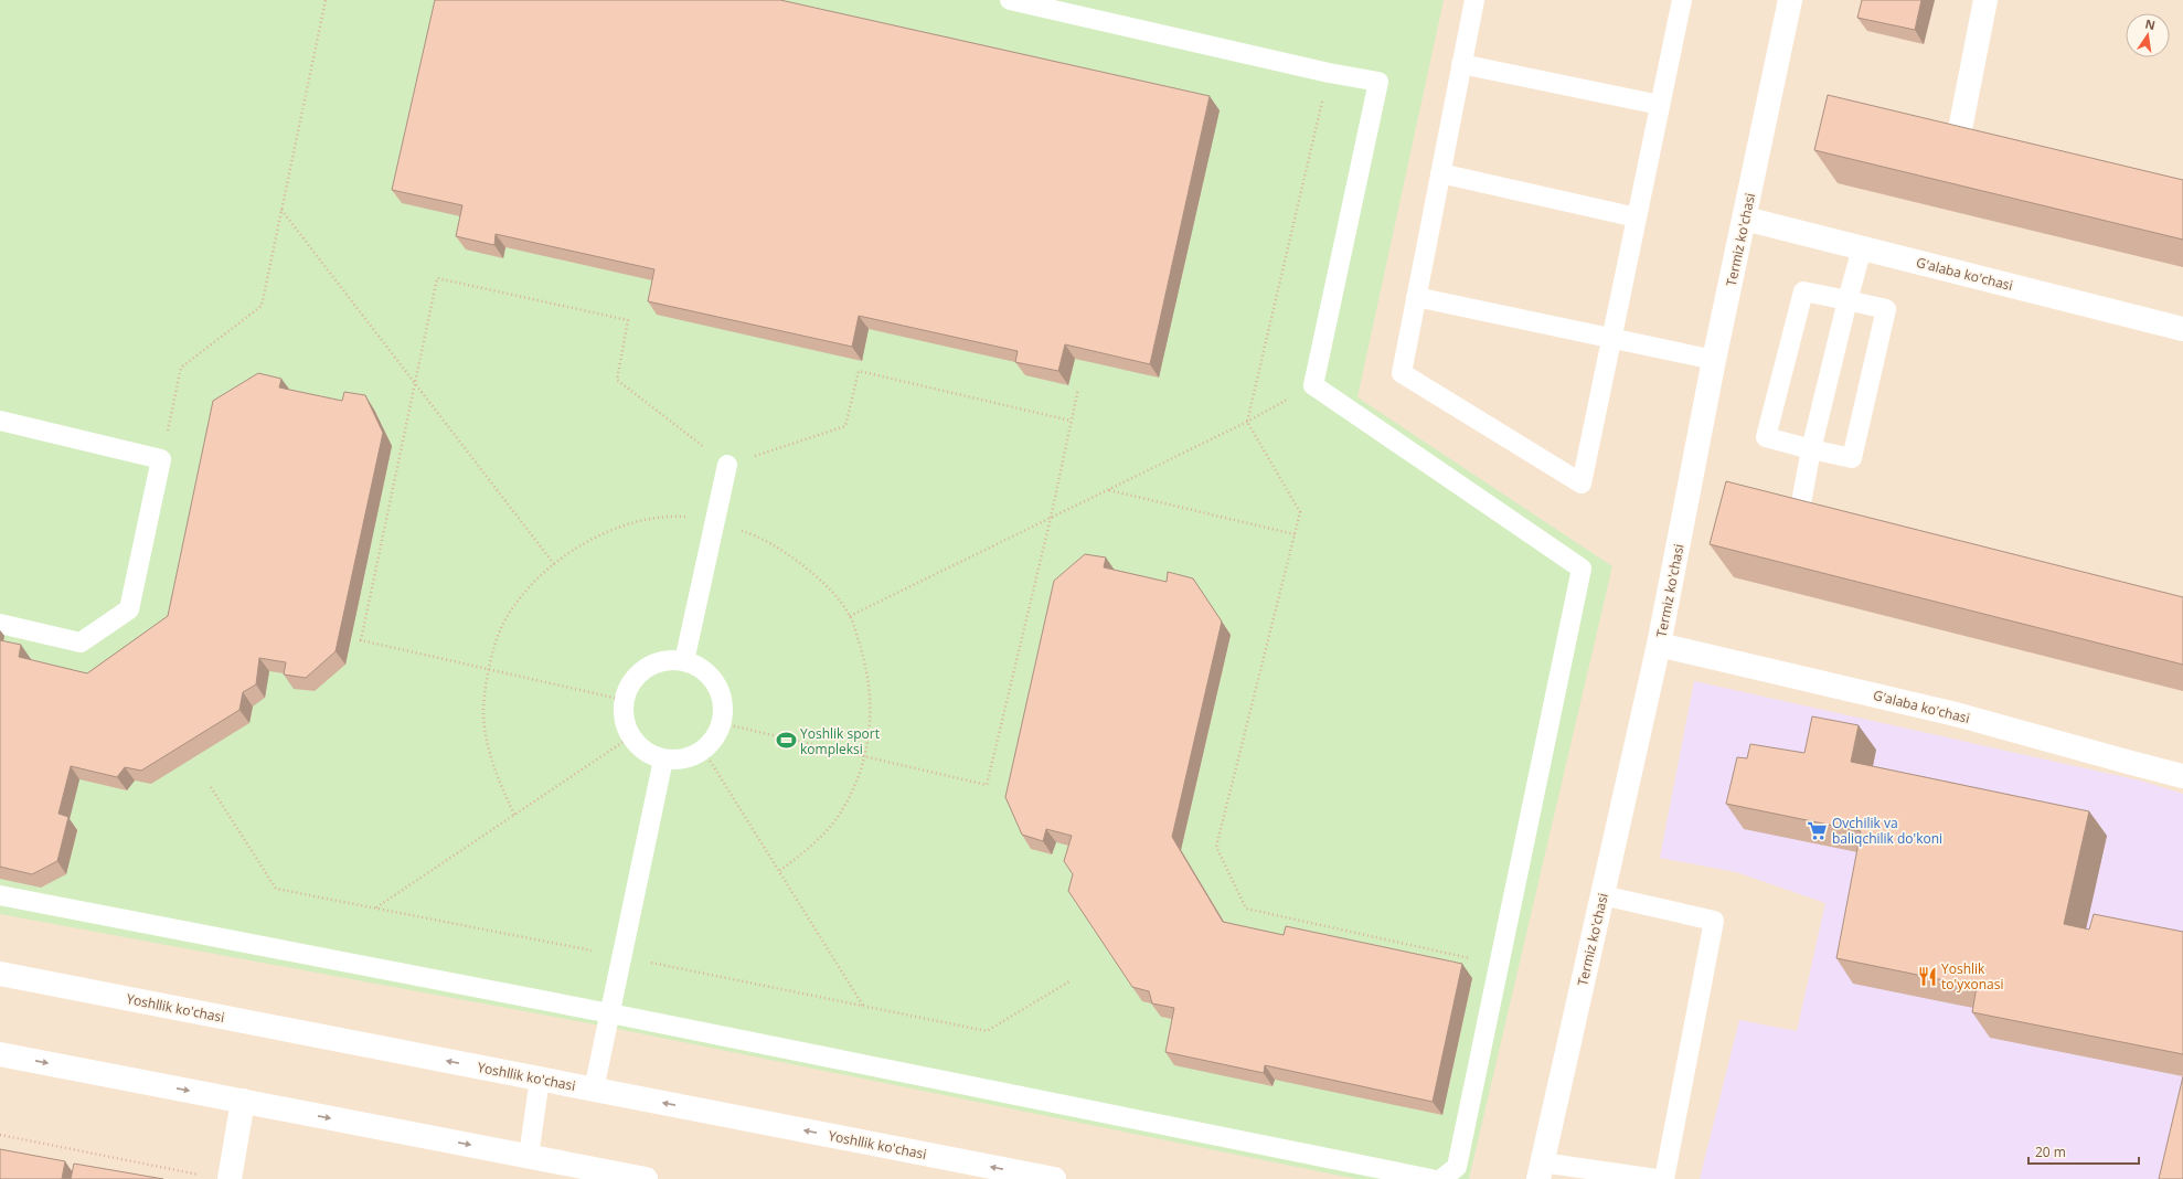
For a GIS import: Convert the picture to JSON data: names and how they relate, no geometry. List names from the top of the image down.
{
  "streets": {
    "street": ["Termiz ko'chasi", "G'alaba ko'chasi", "Yoshllik ko'chasi"]
  },
  "crossings": [
    ["Termiz ko'chasi", "G'alaba ko'chasi"]
  ],
  "places": {
    "sports": ["Yoshlik sport kompleksi"],
    "supermarket": ["Ovchilik va baliqchilik do'koni"],
    "restaurant": ["Yoshlik to'yxonasi"]
  },
  "scale_bar": "20 m",
  "north": "top"
}
